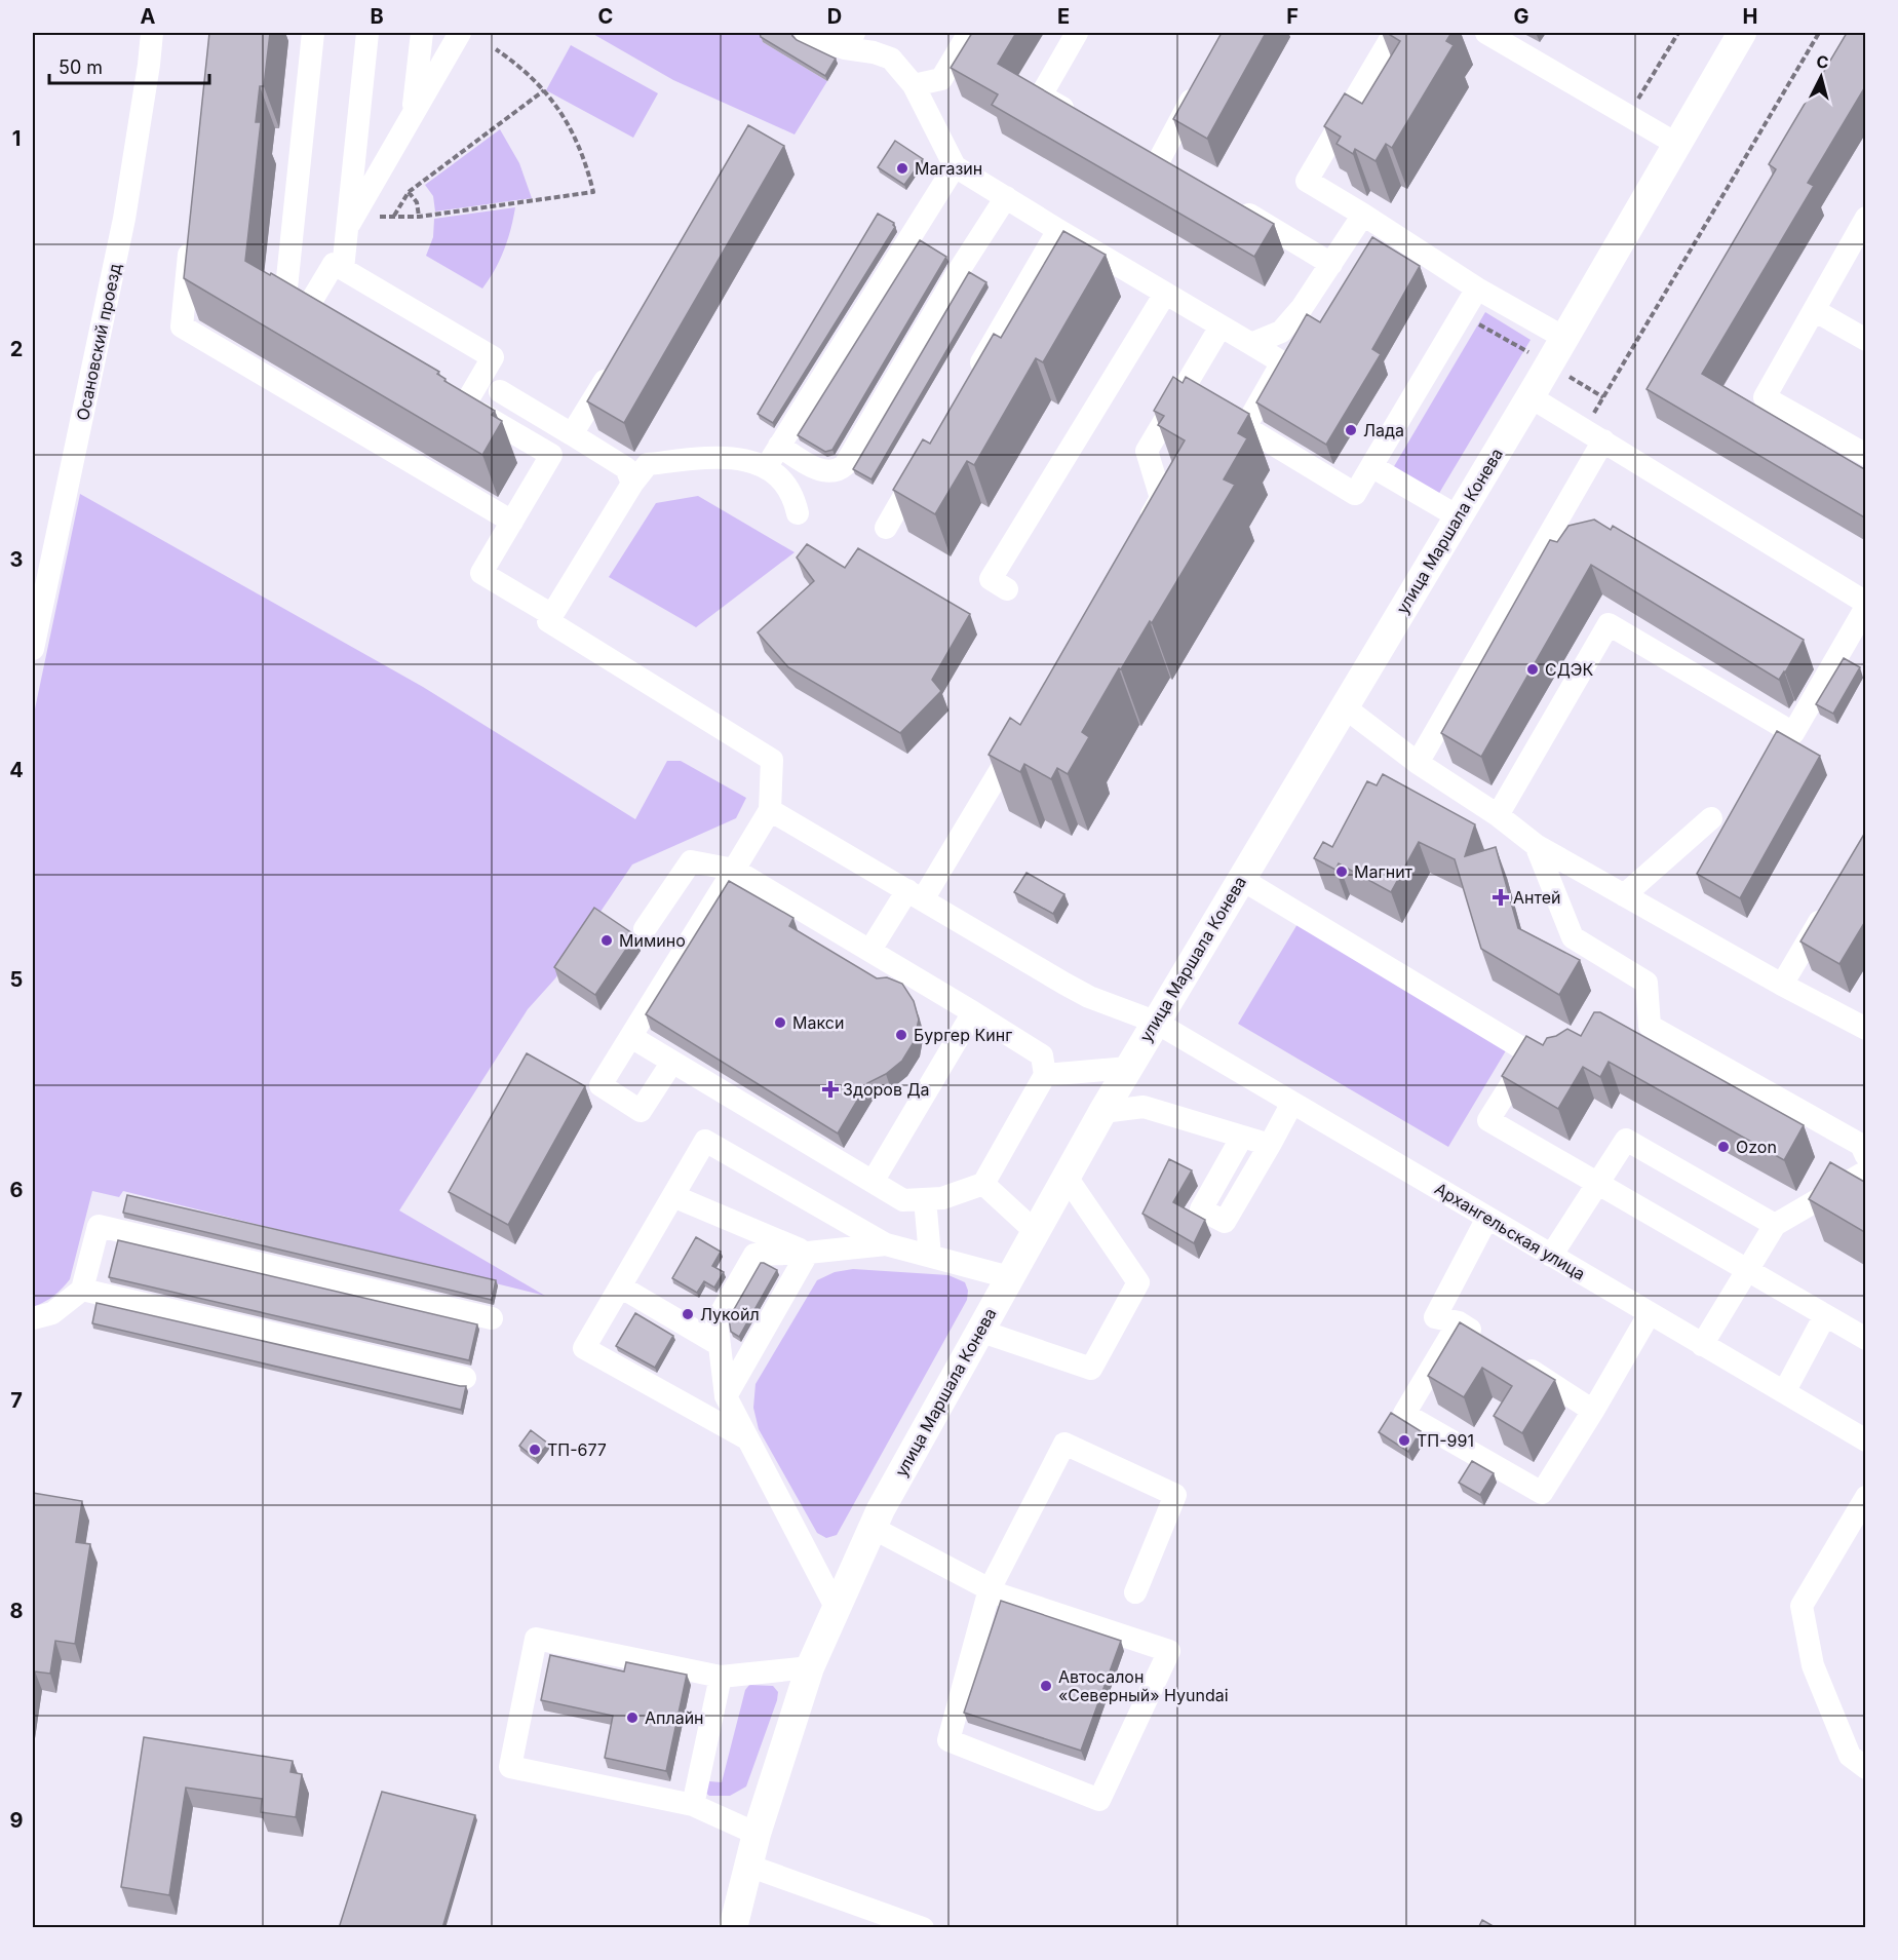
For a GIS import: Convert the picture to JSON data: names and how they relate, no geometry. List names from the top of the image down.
{
  "streets": {
    "main road": ["улица Маршала Конева"],
    "street": ["Осановский проезд", "Архангельская улица"]
  },
  "crossings": [
    ["улица Маршала Конева", "Архангельская улица"]
  ],
  "places": {
    "other": [
      "Магазин",
      "Лада",
      "СДЭК",
      "Магнит",
      "Мимино",
      "Макси",
      "Бургер Кинг",
      "Ozon",
      "Лукойл",
      "ТП-991",
      "ТП-677",
      "Автосалон «Северный» Hyundai",
      "Аплайн"
    ],
    "health": ["Антей", "Здоров Да"]
  },
  "scale_bar": "50 m",
  "north": "top",
  "grid": {
    "columns": [
      "A",
      "B",
      "C",
      "D",
      "E",
      "F",
      "G",
      "H"
    ],
    "rows": [
      "1",
      "2",
      "3",
      "4",
      "5",
      "6",
      "7",
      "8",
      "9"
    ]
  }
}
